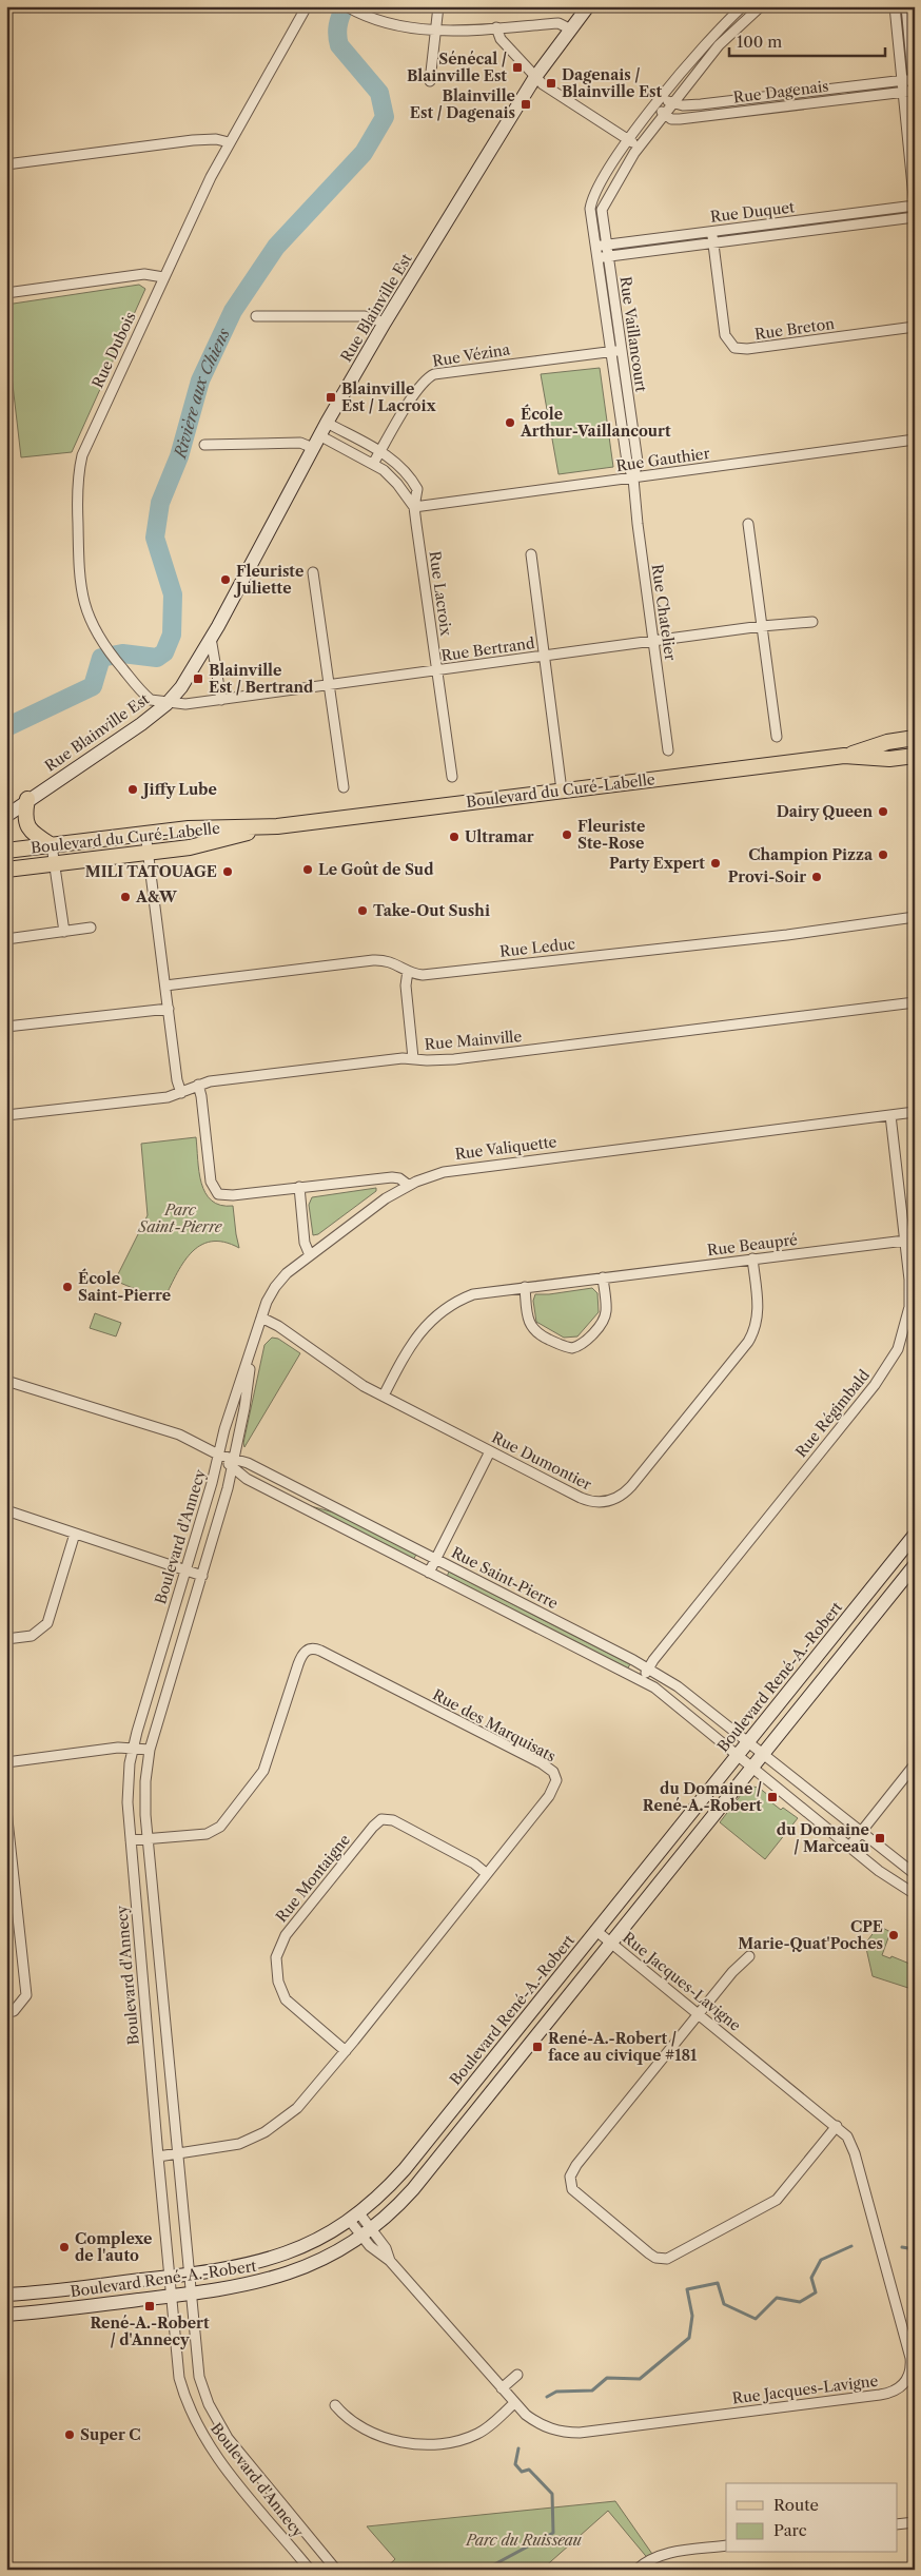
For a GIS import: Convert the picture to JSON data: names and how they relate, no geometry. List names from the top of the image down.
{
  "streets": {
    "main road": ["Boulevard du Curé-Labelle"],
    "street": [
      "Rue Dagenais",
      "Rue Duquet",
      "Rue Blainville Est",
      "Rue Breton",
      "Rue Vaillancourt",
      "Rue Dubois",
      "Rue Vézina",
      "Rue Gauthier",
      "Rue Lacroix",
      "Rue Chatelier",
      "Rue Bertrand",
      "Rue Leduc",
      "Rue Mainville",
      "Rue Valiquette",
      "Rue Beaupré",
      "Rue Régimbald",
      "Rue Dumontier",
      "Boulevard d'Annecy",
      "Rue Saint-Pierre",
      "Boulevard René-A.-Robert",
      "Rue des Marquisats",
      "Rue Montaigne",
      "Rue Jacques-Lavigne"
    ]
  },
  "crossings": [
    ["Rue Dagenais", "Rue Vaillancourt"],
    ["Rue Duquet", "Rue Breton"],
    ["Rue Duquet", "Rue Vaillancourt"],
    ["Rue Blainville Est", "Rue Dubois"],
    ["Rue Blainville Est", "Rue Lacroix"],
    ["Rue Blainville Est", "Rue Bertrand"],
    ["Rue Vaillancourt", "Rue Vézina"],
    ["Rue Vaillancourt", "Rue Gauthier"],
    ["Rue Vaillancourt", "Rue Chatelier"],
    ["Rue Dubois", "Rue Bertrand"],
    ["Rue Vézina", "Rue Lacroix"],
    ["Rue Gauthier", "Rue Lacroix"],
    ["Rue Gauthier", "Rue Chatelier"],
    ["Rue Lacroix", "Rue Bertrand"],
    ["Rue Chatelier", "Rue Bertrand"],
    ["Rue Valiquette", "Rue Régimbald"],
    ["Rue Valiquette", "Boulevard d'Annecy"],
    ["Rue Beaupré", "Rue Régimbald"],
    ["Rue Beaupré", "Rue Dumontier"],
    ["Rue Régimbald", "Rue Saint-Pierre"],
    ["Rue Dumontier", "Boulevard d'Annecy"],
    ["Boulevard d'Annecy", "Rue Saint-Pierre"],
    ["Boulevard d'Annecy", "Boulevard René-A.-Robert"],
    ["Boulevard d'Annecy", "Rue des Marquisats"],
    ["Rue Saint-Pierre", "Boulevard René-A.-Robert"],
    ["Boulevard René-A.-Robert", "Rue Jacques-Lavigne"],
    ["Rue des Marquisats", "Rue Montaigne"]
  ],
  "water": ["Rivière aux Chiens"],
  "parks": ["Parc Saint-Pierre", "Parc du Ruisseau"],
  "places": {
    "transit": [
      "Sénécal / Blainville Est",
      "Dagenais / Blainville Est",
      "Blainville Est / Dagenais",
      "Blainville Est / Lacroix",
      "Blainville Est / Bertrand",
      "du Domaine / René-A.-Robert",
      "du Domaine / Marceau",
      "René-A.-Robert / face au civique #181",
      "René-A.-Robert / d'Annecy"
    ],
    "other": [
      "École Arthur-Vaillancourt",
      "Fleuriste Juliette",
      "Jiffy Lube",
      "Dairy Queen",
      "Fleuriste Ste-Rose",
      "Ultramar",
      "Champion Pizza",
      "Party Expert",
      "Le Goût de Sud",
      "MILI TATOUAGE",
      "Provi-Soir",
      "A&W",
      "Take-Out Sushi",
      "École Saint-Pierre",
      "CPE Marie-Quat'Poches",
      "Complexe de l'auto",
      "Super C"
    ]
  },
  "legend": ["Route", "Parc"],
  "scale_bar": "100 m"
}
